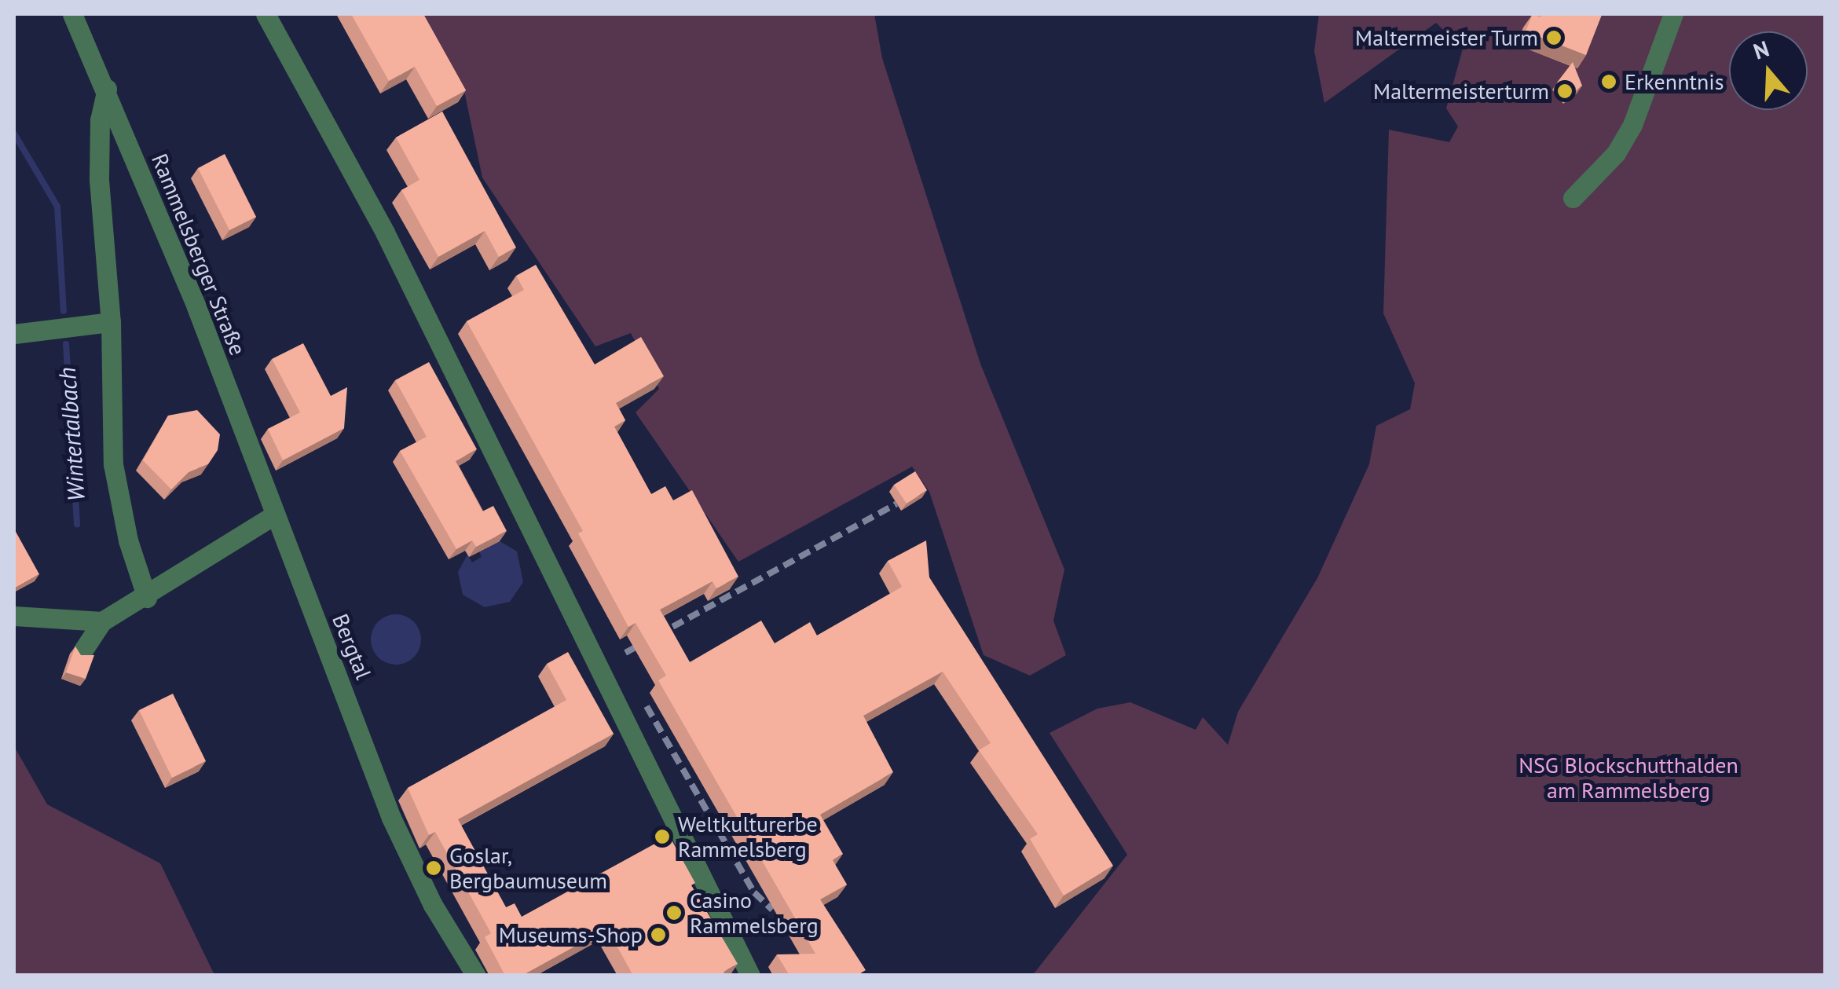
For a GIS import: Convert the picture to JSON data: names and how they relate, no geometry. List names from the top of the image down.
{
  "streets": {
    "street": ["Rammelsberger Straße", "Bergtal"]
  },
  "crossings": [
    ["Rammelsberger Straße", "Bergtal"]
  ],
  "water": ["Wintertalbach"],
  "parks": ["NSG Blockschutthalden am Rammelsberg"],
  "places": [
    "Maltermeister Turm",
    "Erkenntnis",
    "Maltermeisterturm",
    "Weltkulturerbe Rammelsberg",
    "Goslar, Bergbaumuseum",
    "Casino Rammelsberg",
    "Museums-Shop"
  ],
  "north": "top"
}
